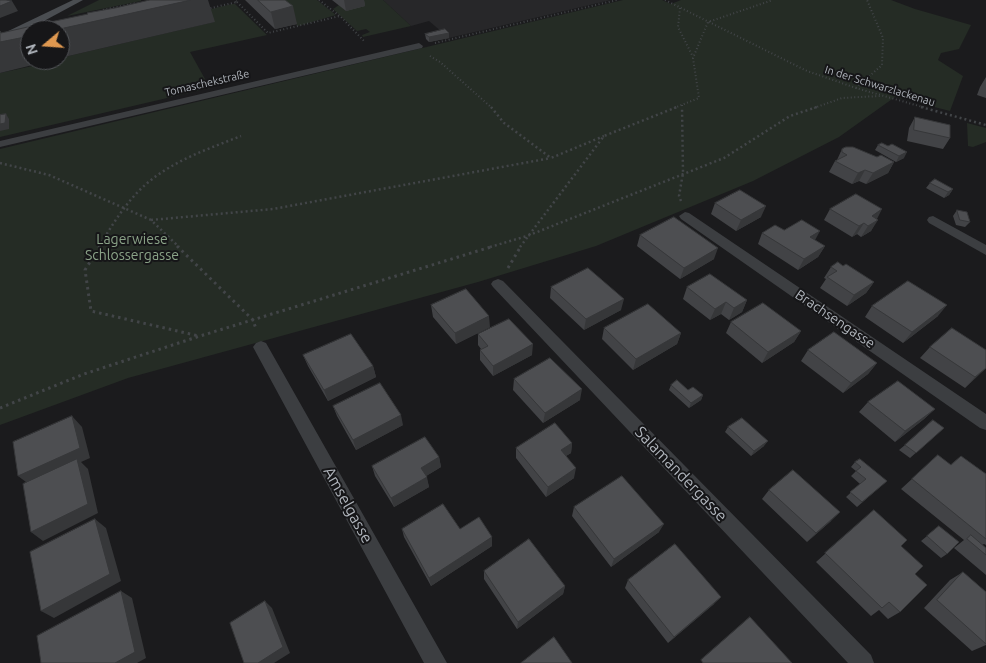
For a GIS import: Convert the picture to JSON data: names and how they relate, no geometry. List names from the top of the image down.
{
  "streets": {
    "street": [
      "Tomaschekstraße",
      "Brachsengasse",
      "Salamandergasse",
      "Amselgasse"
    ],
    "path": ["In der Schwarzlackenau"]
  },
  "parks": ["Lagerwiese Schlossergasse"],
  "north": "left"
}
